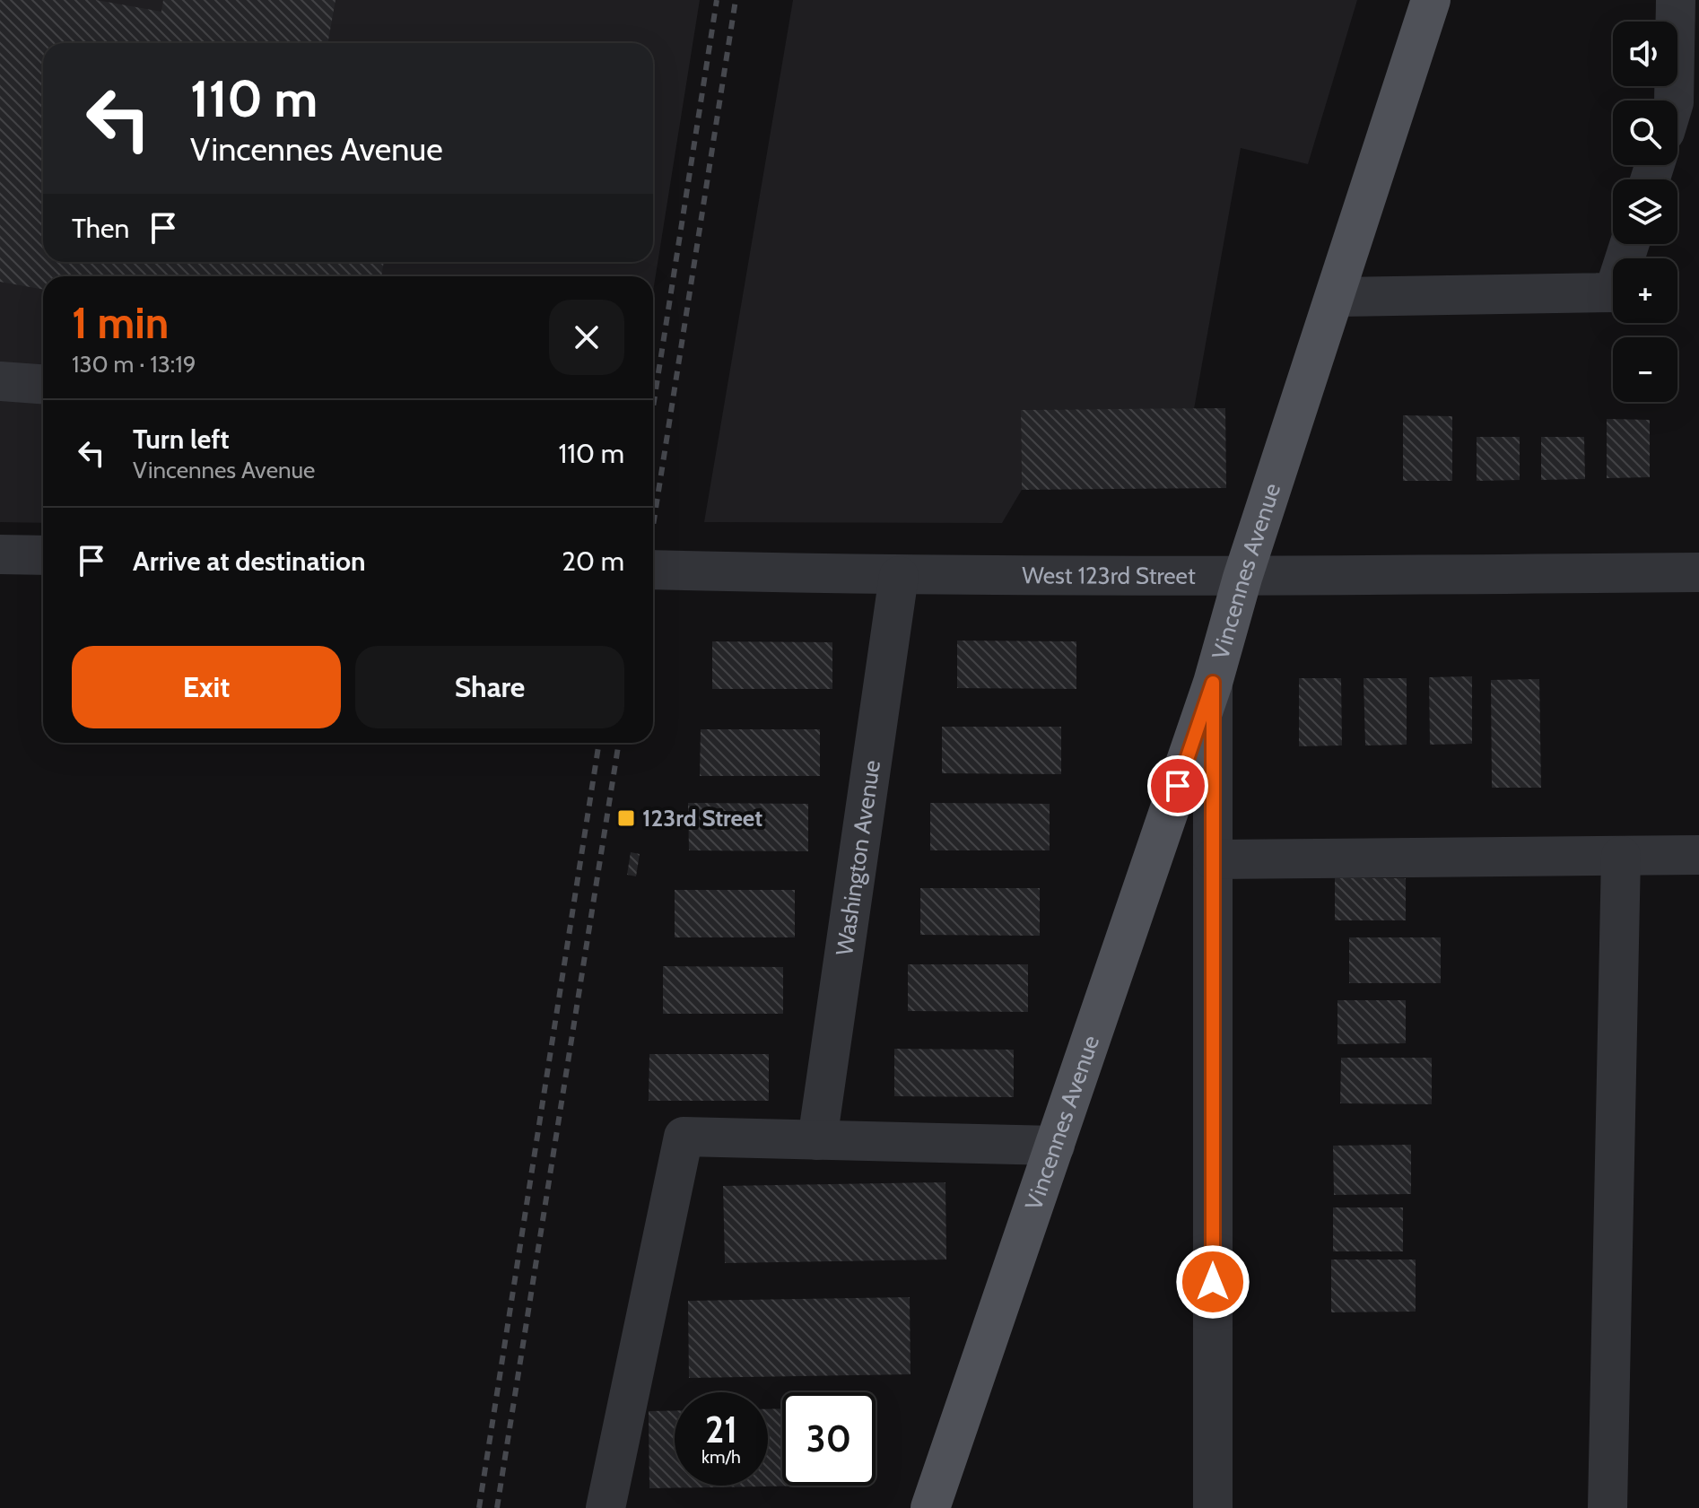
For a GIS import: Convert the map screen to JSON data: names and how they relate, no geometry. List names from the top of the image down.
{
  "streets": {
    "main road": ["Vincennes Avenue"],
    "street": ["West 123rd Street", "Washington Avenue"]
  },
  "crossings": [
    ["Vincennes Avenue", "West 123rd Street"],
    ["West 123rd Street", "Washington Avenue"]
  ],
  "places": {
    "transit": ["123rd Street"]
  },
  "page": {
    "map_buttons": ["+", "−"],
    "turn": ["110 m", "Vincennes Avenue"],
    "then": "Then",
    "heading": ["1 min", "130 m · 13:19"],
    "list": [
      {
        "name": "Turn left",
        "note": "Vincennes Avenue",
        "value": "110 m"
      },
      {
        "name": "Arrive at destination",
        "value": "20 m"
      }
    ],
    "buttons": ["Exit", "Share"],
    "speed": "21 km/h",
    "limit": "30"
  }
}
